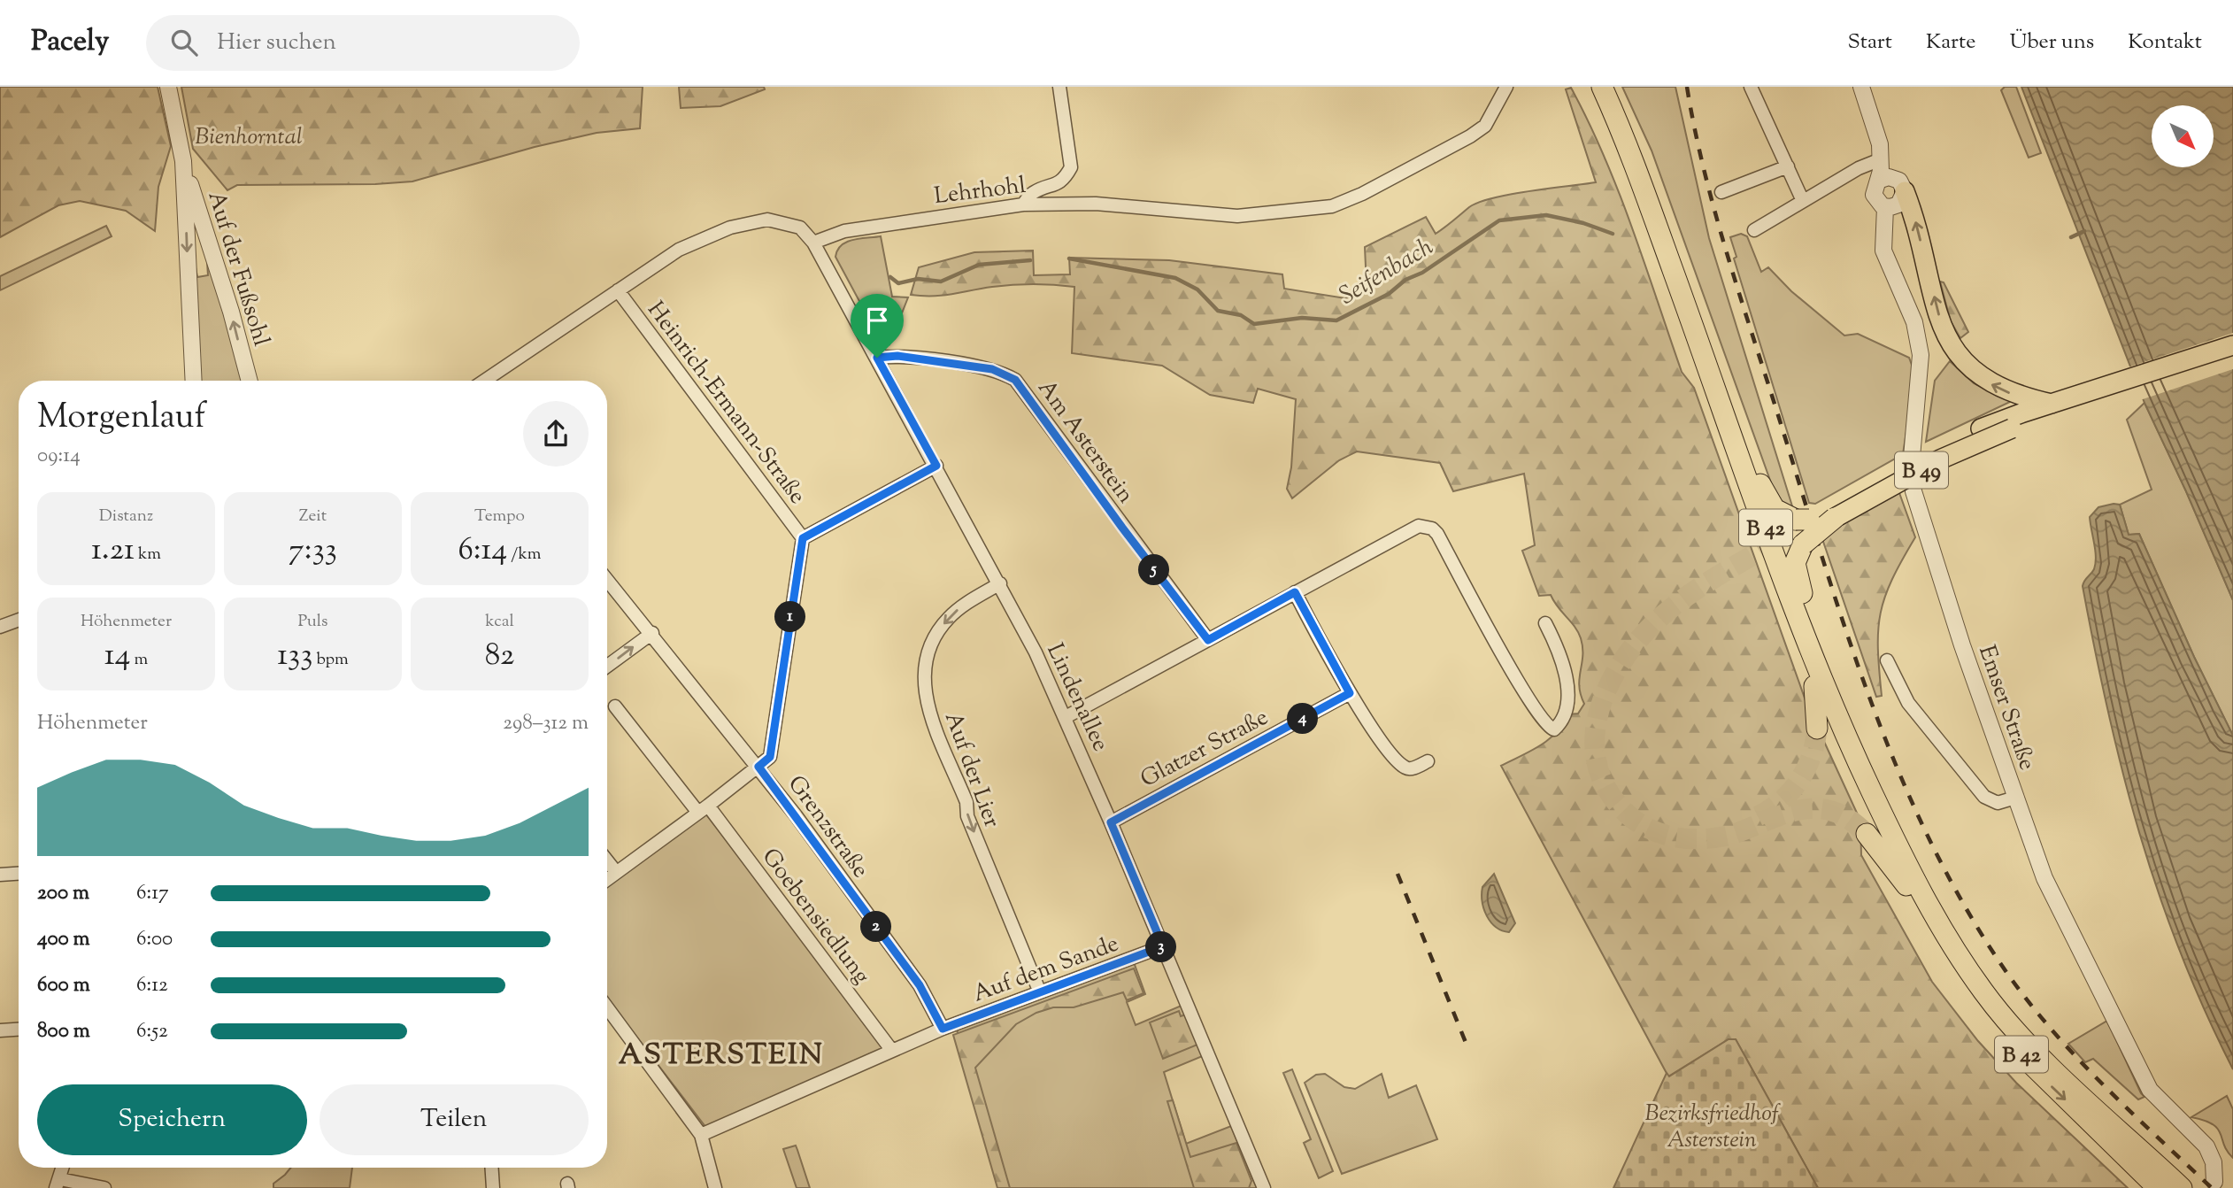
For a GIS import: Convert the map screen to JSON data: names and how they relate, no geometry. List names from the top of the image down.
{
  "streets": {
    "highway": ["B 49", "B 42"],
    "street": [
      "Lehrhohl",
      "Auf der Fußsohl",
      "Heinrich-Ermann-Straße",
      "Am Asterstein",
      "Lindenallee",
      "Emser Straße",
      "Glatzer Straße",
      "Auf der Lier",
      "Grenzstraße",
      "Goebensiedlung",
      "Auf dem Sande"
    ]
  },
  "crossings": [
    ["Lehrhohl", "Lindenallee"],
    ["Am Asterstein", "Lindenallee"],
    ["B 49", "Emser Straße"],
    ["Lindenallee", "Glatzer Straße"],
    ["Lindenallee", "Auf der Lier"],
    ["Lindenallee", "Auf dem Sande"],
    ["Auf der Lier", "Auf dem Sande"],
    ["Grenzstraße", "Auf dem Sande"]
  ],
  "one_way": ["Auf der Lier"],
  "districts": ["ASTERSTEIN"],
  "water": ["Seifenbach"],
  "parks": ["Bienhorntal", "Bezirksfriedhof Asterstein"],
  "north": "bottom right",
  "page": {
    "header": "Pacely",
    "search": "Hier suchen",
    "nav": [
      "Start",
      "Karte",
      "Über uns",
      "Kontakt"
    ],
    "heading": ["Morgenlauf", "09:14"],
    "stats": [
      ["Distanz", "1.21 km"],
      ["Zeit", "7:33"],
      ["Tempo", "6:14 /km"],
      ["Höhenmeter", "14 m"],
      ["Puls", "133 bpm"],
      ["kcal", "82"]
    ],
    "pins": [
      "5",
      "1",
      "4",
      "2",
      "3"
    ],
    "chart": ["Höhenmeter", "298–312 m"],
    "list": [
      {
        "name": "200 m",
        "note": "6:17"
      },
      {
        "name": "400 m",
        "note": "6:00"
      },
      {
        "name": "600 m",
        "note": "6:12"
      },
      {
        "name": "800 m",
        "note": "6:52"
      }
    ],
    "buttons": ["Speichern", "Teilen"]
  }
}
